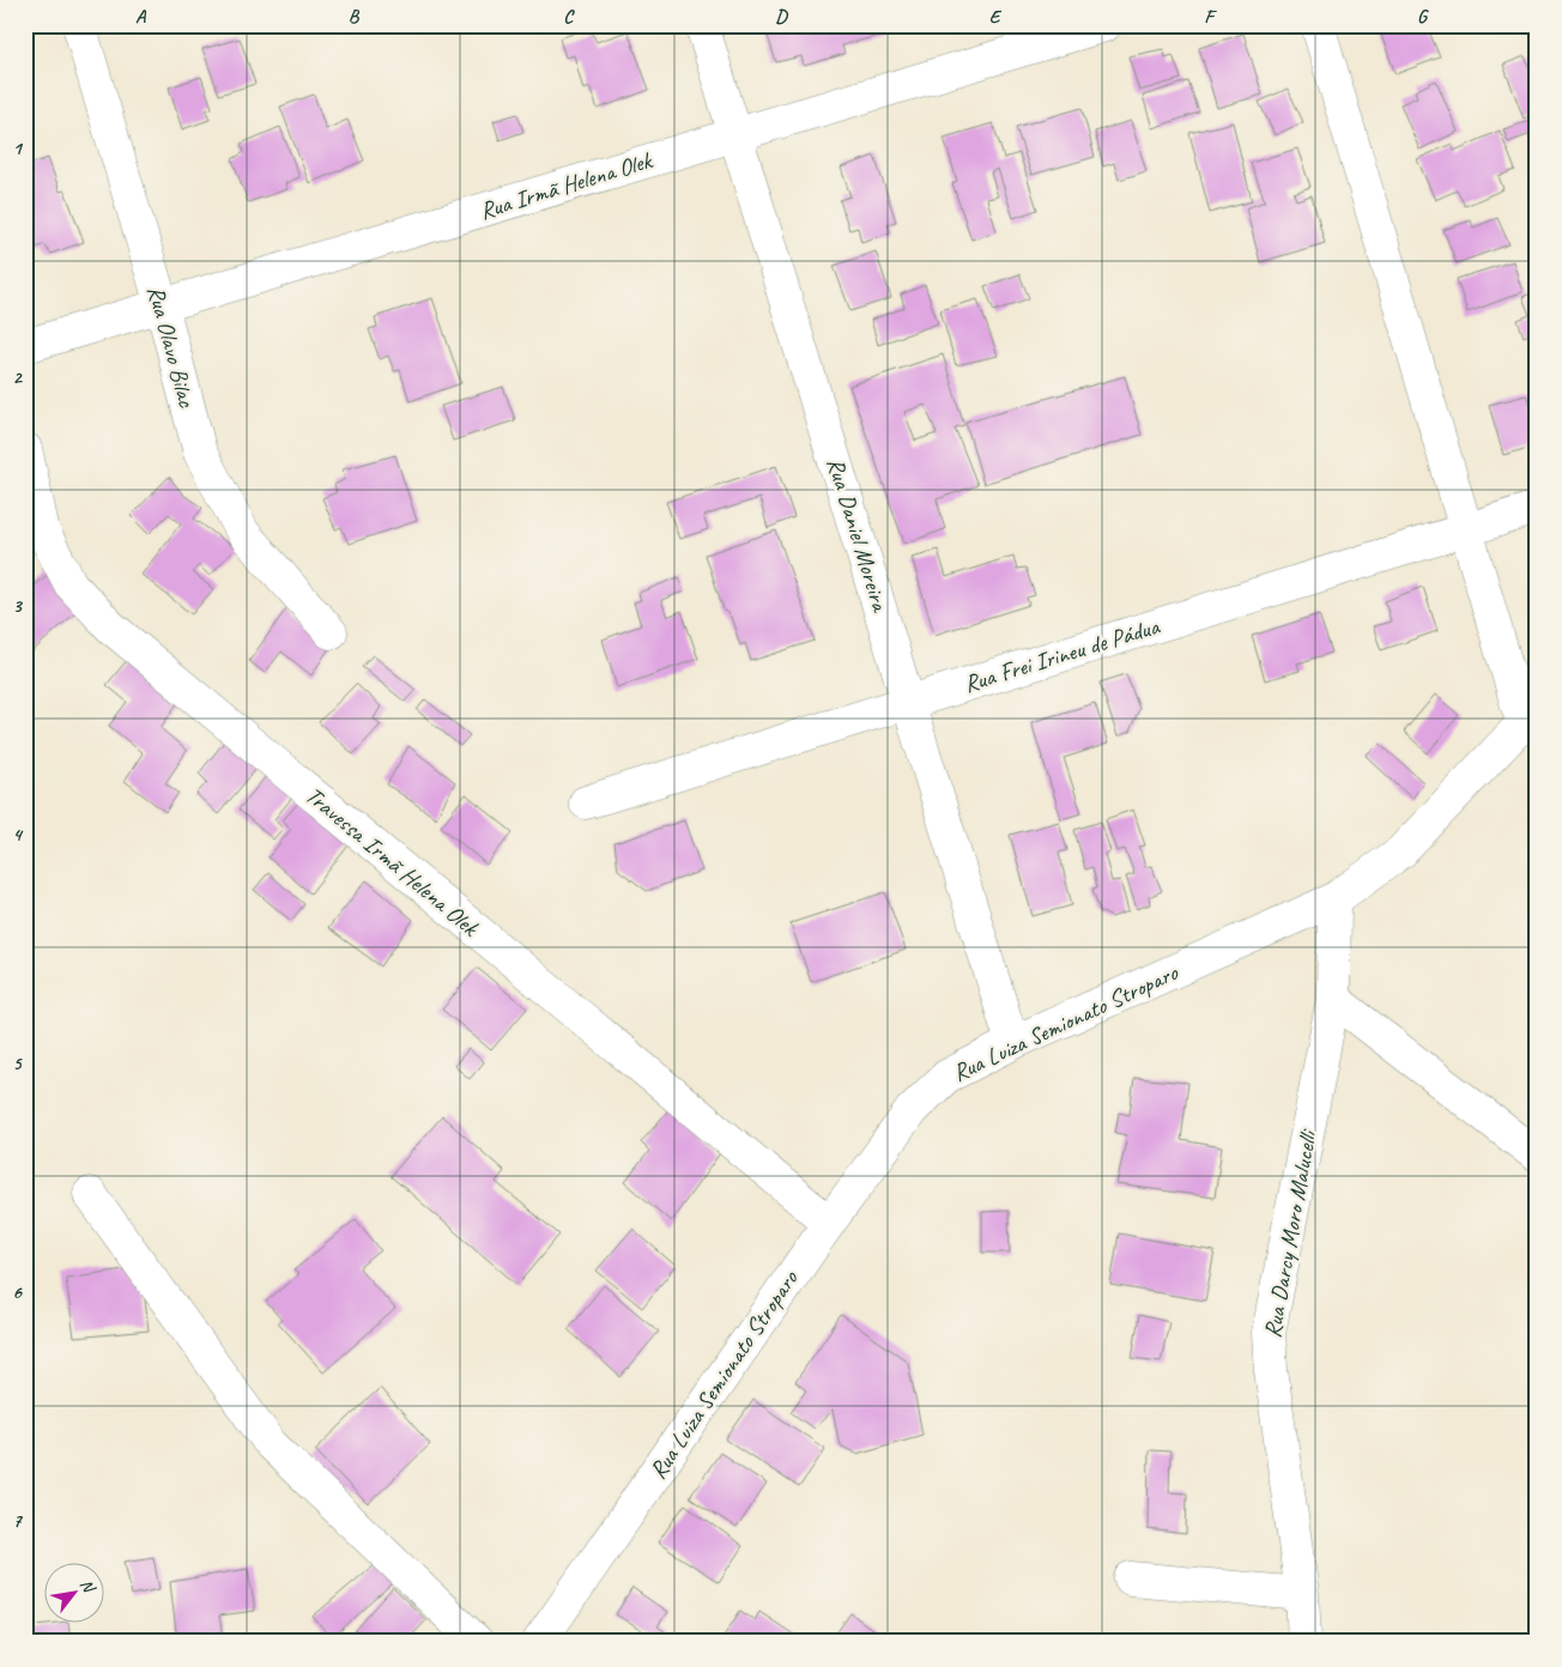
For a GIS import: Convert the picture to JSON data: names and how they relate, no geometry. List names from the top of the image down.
{
  "streets": {
    "street": [
      "Rua Irmã Helena Olek",
      "Rua Olavo Bilac",
      "Rua Daniel Moreira",
      "Rua Frei Irineu de Pádua",
      "Travessa Irmã Helena Olek",
      "Rua Luiza Semionato Stroparo",
      "Rua Darcy Moro Malucelli"
    ]
  },
  "crossings": [
    ["Rua Irmã Helena Olek", "Rua Olavo Bilac"],
    ["Rua Irmã Helena Olek", "Rua Daniel Moreira"],
    ["Rua Daniel Moreira", "Rua Frei Irineu de Pádua"],
    ["Rua Daniel Moreira", "Rua Luiza Semionato Stroparo"],
    ["Travessa Irmã Helena Olek", "Rua Luiza Semionato Stroparo"],
    ["Rua Luiza Semionato Stroparo", "Rua Darcy Moro Malucelli"]
  ],
  "north": "top right",
  "grid": {
    "columns": [
      "A",
      "B",
      "C",
      "D",
      "E",
      "F",
      "G"
    ],
    "rows": [
      "1",
      "2",
      "3",
      "4",
      "5",
      "6",
      "7"
    ]
  }
}
